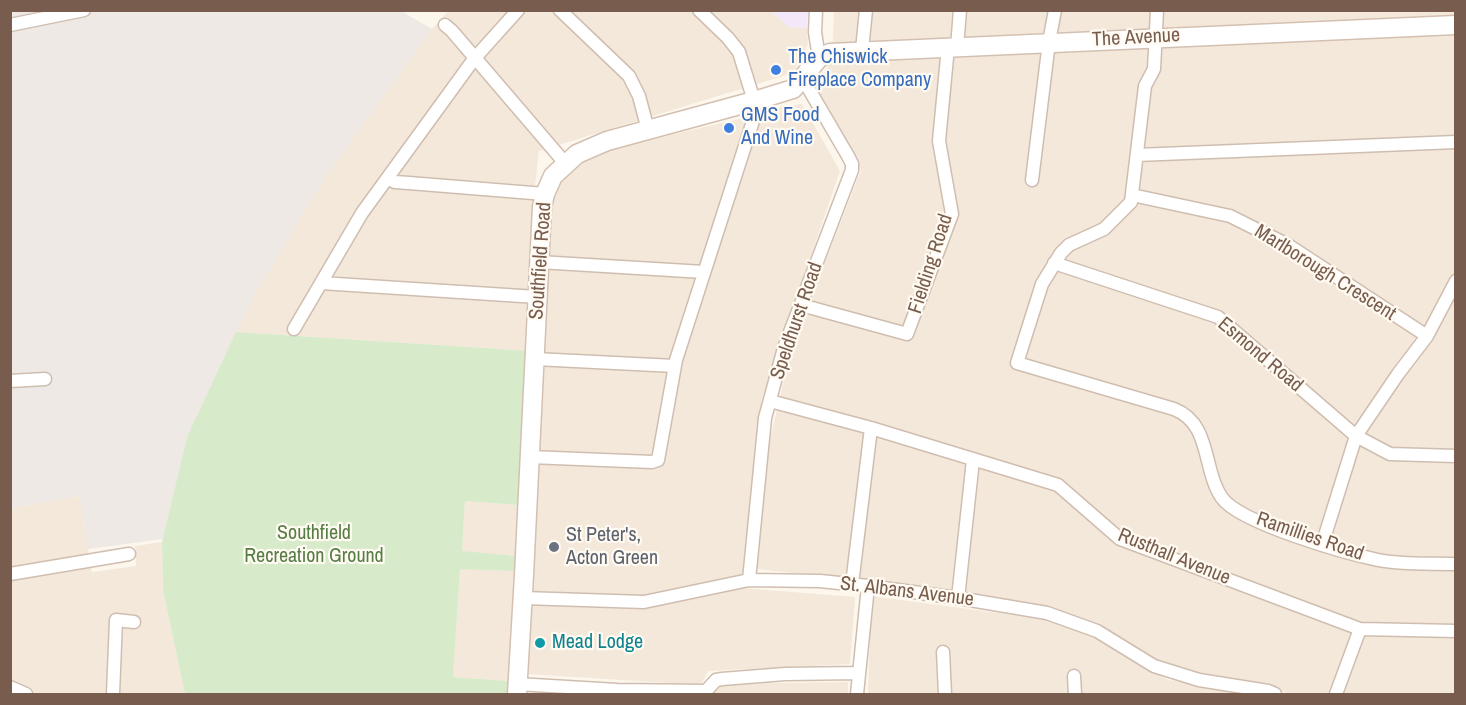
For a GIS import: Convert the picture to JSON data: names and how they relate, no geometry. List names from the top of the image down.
{
  "streets": {
    "main road": ["The Avenue", "Southfield Road"],
    "street": [
      "Fielding Road",
      "Marlborough Crescent",
      "Speldhurst Road",
      "Esmond Road",
      "Ramillies Road",
      "Rusthall Avenue",
      "St. Albans Avenue"
    ]
  },
  "crossings": [
    ["The Avenue", "Southfield Road"],
    ["The Avenue", "Fielding Road"],
    ["Southfield Road", "Speldhurst Road"],
    ["Southfield Road", "St. Albans Avenue"],
    ["Fielding Road", "Speldhurst Road"],
    ["Speldhurst Road", "Rusthall Avenue"],
    ["Speldhurst Road", "St. Albans Avenue"],
    ["Esmond Road", "Ramillies Road"]
  ],
  "parks": ["Southfield Recreation Ground"],
  "places": [
    "The Chiswick Fireplace Company",
    "GMS Food And Wine",
    "St Peter's, Acton Green",
    "Mead Lodge"
  ]
}
